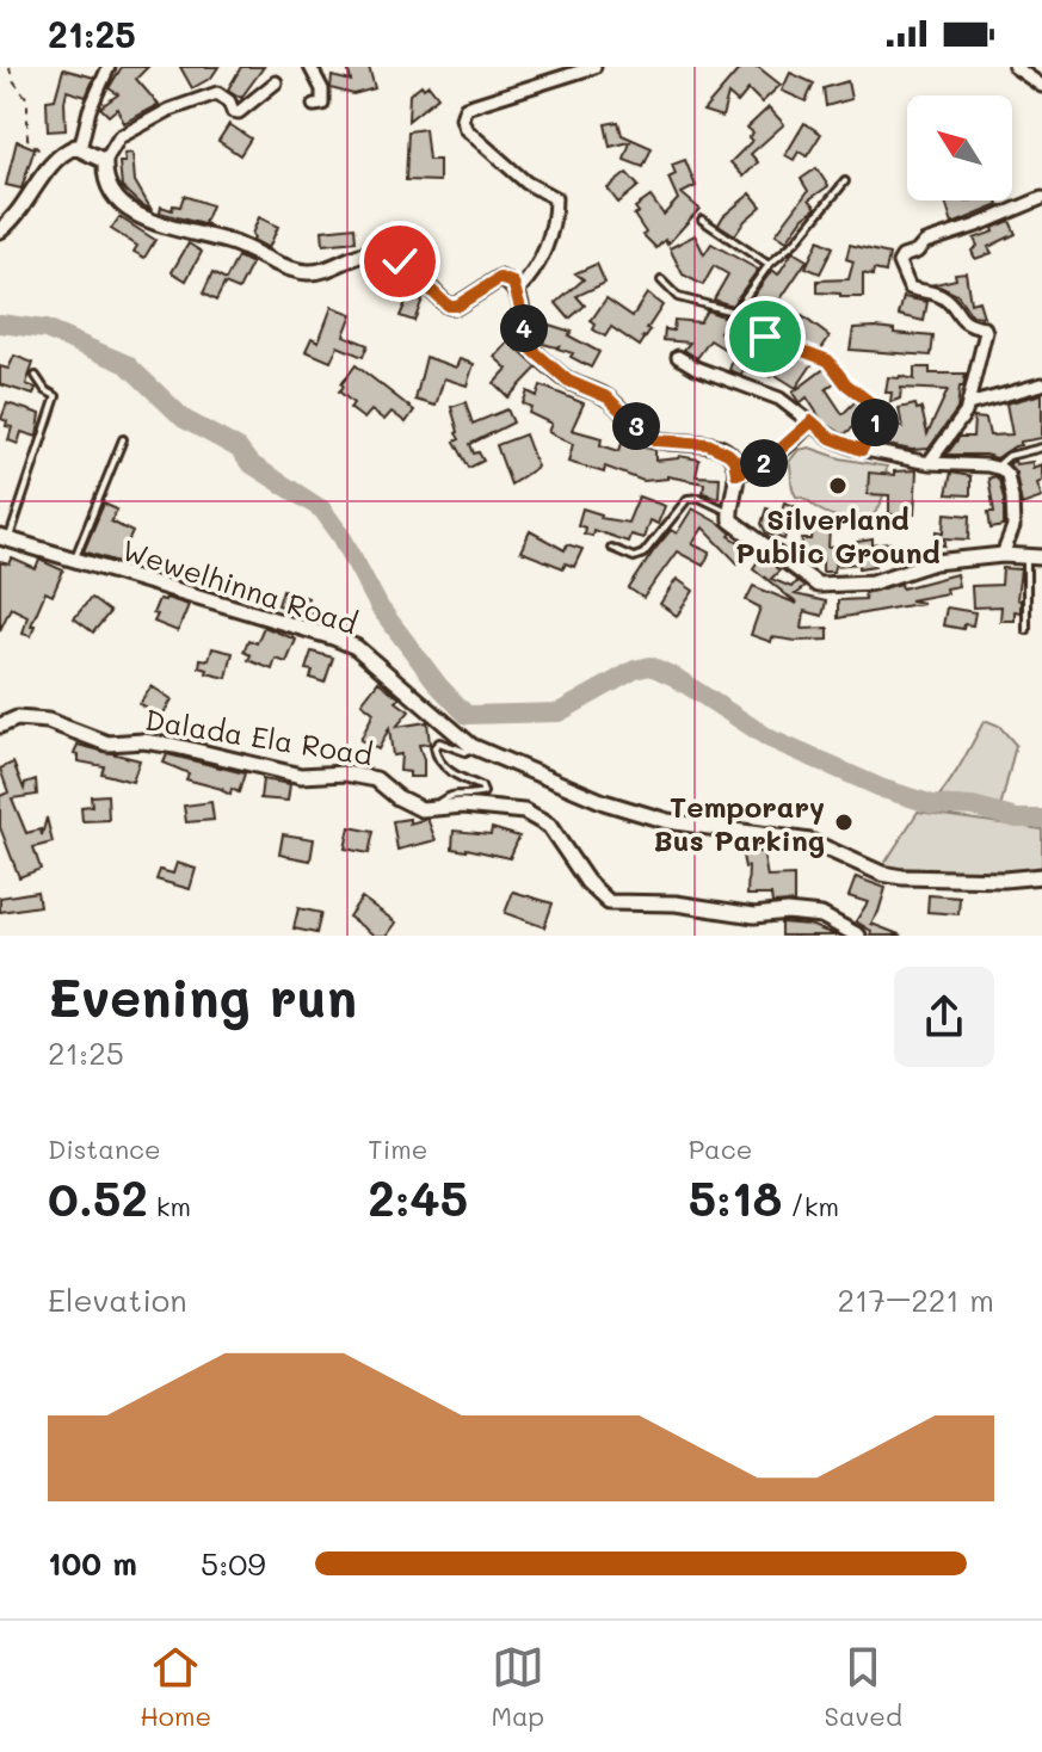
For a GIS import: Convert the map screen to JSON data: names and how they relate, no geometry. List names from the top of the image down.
{
  "streets": {
    "street": ["Wewelhinna Road", "Dalada Ela Road"]
  },
  "places": ["Silverland Public Ground", "Temporary Bus Parking"],
  "north": "top left",
  "page": {
    "status": "21:25",
    "pins": [
      "4",
      "1",
      "3",
      "2"
    ],
    "heading": ["Evening run", "21:25"],
    "stats": [
      ["Distance", "0.52 km"],
      ["Time", "2:45"],
      ["Pace", "5:18 /km"]
    ],
    "chart": ["Elevation", "217–221 m"],
    "list": [
      {
        "name": "100 m",
        "note": "5:09"
      }
    ],
    "tabs": ["Home", "Map", "Saved"]
  }
}
